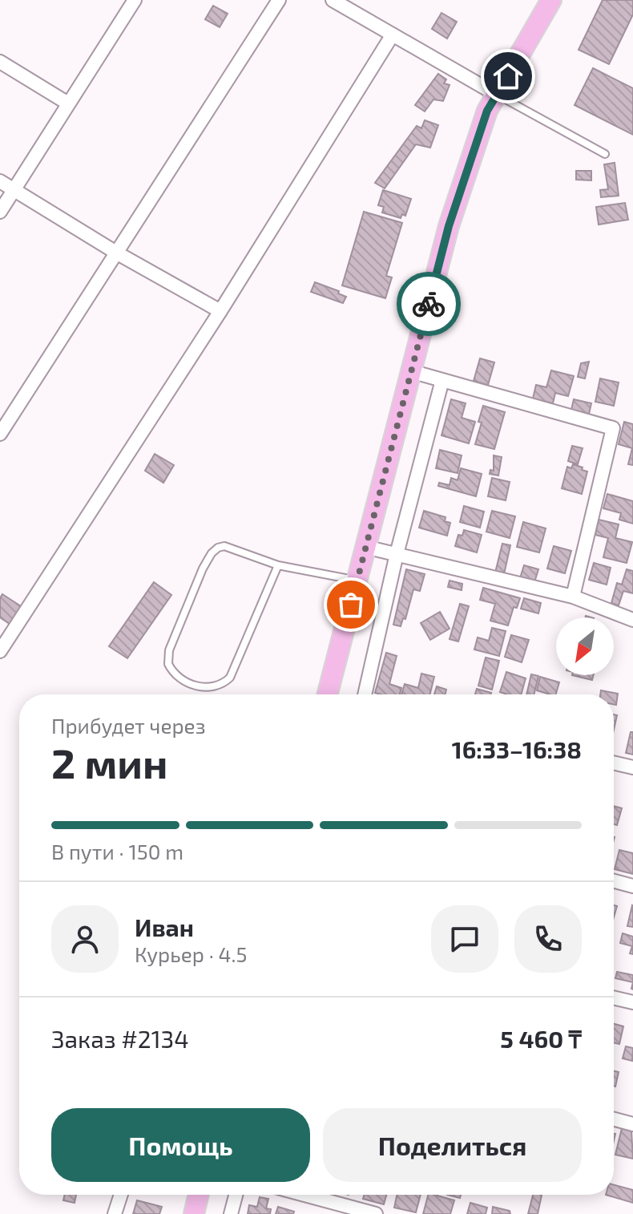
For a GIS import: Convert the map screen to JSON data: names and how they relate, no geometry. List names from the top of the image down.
{
  "north": "bottom left",
  "page": {
    "heading": ["2 мин", "Прибудет через", "16:33–16:38"],
    "panel": [
      "Иван",
      "Курьер · 4.5",
      "Заказ #2134",
      "5 460 ₸"
    ],
    "bar": "В пути · 150 m",
    "buttons": ["Помощь", "Поделиться"]
  }
}
